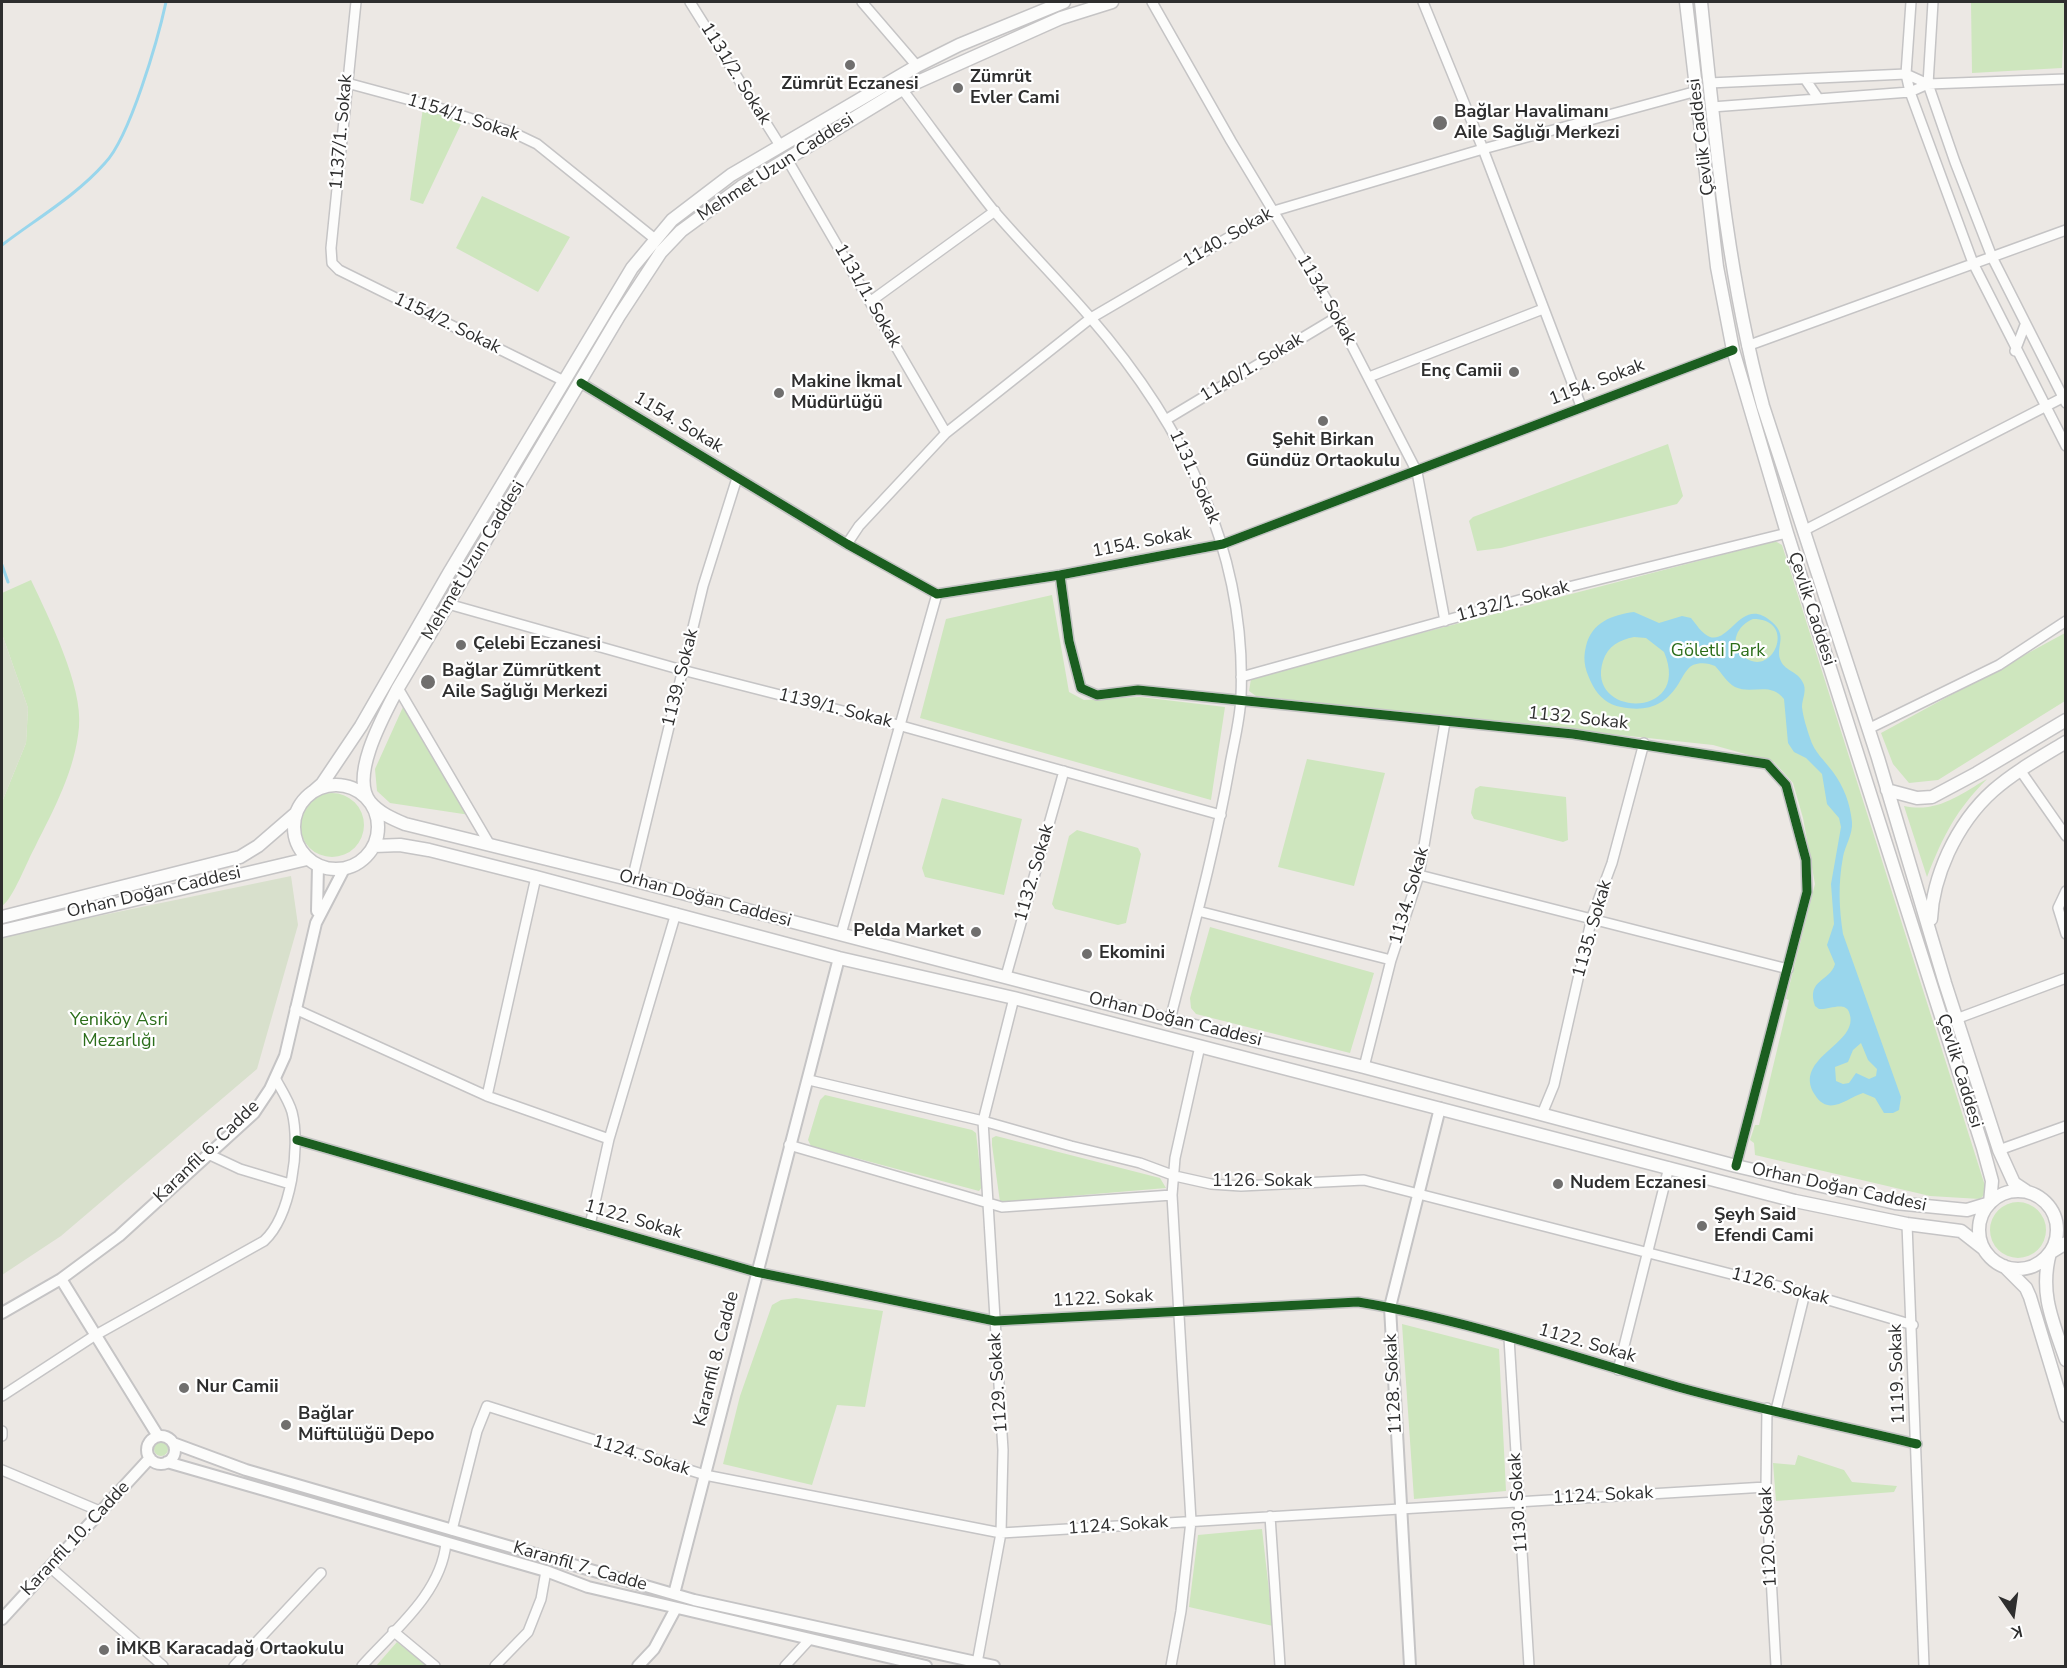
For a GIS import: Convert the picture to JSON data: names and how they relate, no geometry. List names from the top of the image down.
{
  "streets": {
    "main road": ["Çevlik Caddesi", "Mehmet Uzun Caddesi", "Orhan Doğan Caddesi"],
    "street": [
      "1131/2. Sokak",
      "1154/1. Sokak",
      "1137/1. Sokak",
      "1140. Sokak",
      "1131/1. Sokak",
      "1134. Sokak",
      "1154/2. Sokak",
      "1140/1. Sokak",
      "1154. Sokak",
      "1131. Sokak",
      "1132/1. Sokak",
      "1139. Sokak",
      "1139/1. Sokak",
      "1132. Sokak",
      "1135. Sokak",
      "Karanfil 6. Cadde",
      "1126. Sokak",
      "1122. Sokak",
      "Karanfil 8. Cadde",
      "1119. Sokak",
      "1129. Sokak",
      "1128. Sokak",
      "1124. Sokak",
      "1130. Sokak",
      "1120. Sokak",
      "Karanfil 10. Cadde",
      "Karanfil 7. Cadde"
    ]
  },
  "crossings": [
    ["1154/1. Sokak", "1137/1. Sokak"],
    ["1137/1. Sokak", "1154/2. Sokak"],
    ["Çevlik Caddesi", "1140. Sokak"],
    ["Çevlik Caddesi", "1154. Sokak"],
    ["Çevlik Caddesi", "1132/1. Sokak"],
    ["Çevlik Caddesi", "Orhan Doğan Caddesi"],
    ["Mehmet Uzun Caddesi", "1131/1. Sokak"],
    ["Mehmet Uzun Caddesi", "1154. Sokak"],
    ["Mehmet Uzun Caddesi", "1131. Sokak"],
    ["Mehmet Uzun Caddesi", "1139/1. Sokak"],
    ["Mehmet Uzun Caddesi", "Orhan Doğan Caddesi"],
    ["1140. Sokak", "1131/1. Sokak"],
    ["1140. Sokak", "1134. Sokak"],
    ["1140. Sokak", "1154. Sokak"],
    ["1140. Sokak", "1131. Sokak"],
    ["1134. Sokak", "1140/1. Sokak"],
    ["1134. Sokak", "1154. Sokak"],
    ["1134. Sokak", "1132/1. Sokak"],
    ["1134. Sokak", "1132. Sokak"],
    ["1134. Sokak", "Orhan Doğan Caddesi"],
    ["1140/1. Sokak", "1131. Sokak"],
    ["1154. Sokak", "1131. Sokak"],
    ["1154. Sokak", "1139. Sokak"],
    ["1154. Sokak", "1132. Sokak"],
    ["1131. Sokak", "1132/1. Sokak"],
    ["1131. Sokak", "1139/1. Sokak"],
    ["1131. Sokak", "1132. Sokak"],
    ["1131. Sokak", "Orhan Doğan Caddesi"],
    ["1139. Sokak", "1139/1. Sokak"],
    ["1139. Sokak", "Orhan Doğan Caddesi"],
    ["1139/1. Sokak", "1132. Sokak"],
    ["1132. Sokak", "Orhan Doğan Caddesi"],
    ["1132. Sokak", "1135. Sokak"],
    ["Orhan Doğan Caddesi", "1135. Sokak"],
    ["1126. Sokak", "Karanfil 8. Cadde"],
    ["1126. Sokak", "1119. Sokak"],
    ["1126. Sokak", "1129. Sokak"],
    ["1126. Sokak", "1128. Sokak"],
    ["1126. Sokak", "1120. Sokak"],
    ["1122. Sokak", "Karanfil 8. Cadde"],
    ["1122. Sokak", "1119. Sokak"],
    ["1122. Sokak", "1129. Sokak"],
    ["1122. Sokak", "1128. Sokak"],
    ["1122. Sokak", "1130. Sokak"],
    ["1122. Sokak", "1120. Sokak"],
    ["Karanfil 8. Cadde", "1124. Sokak"],
    ["Karanfil 8. Cadde", "Karanfil 7. Cadde"],
    ["1129. Sokak", "1124. Sokak"],
    ["1129. Sokak", "Karanfil 7. Cadde"],
    ["1128. Sokak", "1124. Sokak"],
    ["1124. Sokak", "1130. Sokak"],
    ["1124. Sokak", "1120. Sokak"],
    ["1124. Sokak", "Karanfil 7. Cadde"],
    ["Karanfil 10. Cadde", "Karanfil 7. Cadde"]
  ],
  "parks": ["Göletli Park", "Yeniköy Asri Mezarlığı"],
  "places": [
    "Zümrüt Eczanesi",
    "Zümrüt Evler Cami",
    "Bağlar Havalimanı Aile Sağlığı Merkezi",
    "Enç Camii",
    "Makine İkmal Müdürlüğü",
    "Şehit Birkan Gündüz Ortaokulu",
    "Çelebi Eczanesi",
    "Bağlar Zümrütkent Aile Sağlığı Merkezi",
    "Pelda Market",
    "Ekomini",
    "Nudem Eczanesi",
    "Şeyh Said Efendi Cami",
    "Nur Camii",
    "Bağlar Müftülüğü Depo",
    "İMKB Karacadağ Ortaokulu"
  ],
  "north": "bottom"
}
